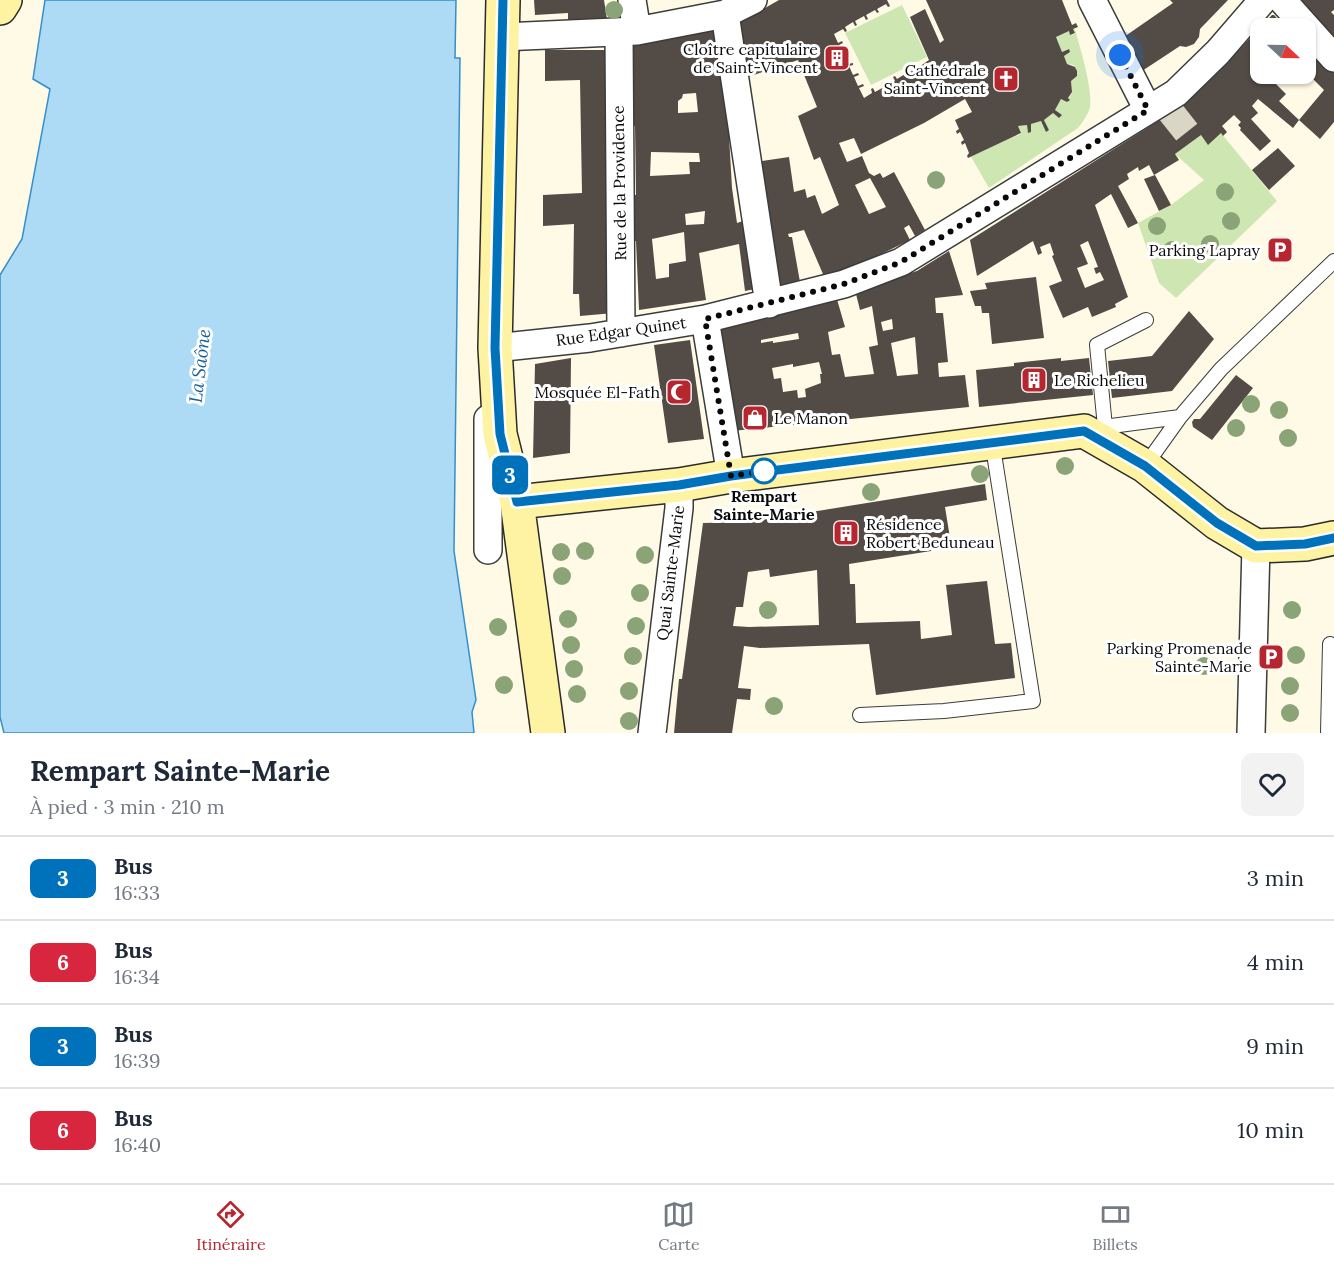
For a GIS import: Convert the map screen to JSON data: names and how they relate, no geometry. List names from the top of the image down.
{
  "streets": {
    "street": ["Rue de la Providence", "Rue Edgar Quinet", "Quai Sainte-Marie"]
  },
  "crossings": [
    ["Rue de la Providence", "Rue Edgar Quinet"]
  ],
  "water": ["La Saône"],
  "places": {
    "building": ["Cloître capitulaire de Saint-Vincent", "Le Richelieu", "Résidence Robert Beduneau"],
    "church": ["Cathédrale Saint-Vincent"],
    "parking": ["Parking Lapray", "Parking Promenade Sainte-Marie"],
    "mosque": ["Mosquée El-Fath"],
    "shop": ["Le Manon"],
    "other": ["Rempart Sainte-Marie"]
  },
  "lines": ["bus line 3"],
  "north": "right",
  "page": {
    "on_map": "3",
    "heading": ["Rempart Sainte-Marie", "À pied · 3 min · 210 m"],
    "list": [
      {
        "mark": "3",
        "name": "Bus",
        "note": "16:33",
        "value": "3 min"
      },
      {
        "mark": "6",
        "name": "Bus",
        "note": "16:34",
        "value": "4 min"
      },
      {
        "mark": "3",
        "name": "Bus",
        "note": "16:39",
        "value": "9 min"
      },
      {
        "mark": "6",
        "name": "Bus",
        "note": "16:40",
        "value": "10 min"
      }
    ],
    "tabs": ["Itinéraire", "Carte", "Billets"]
  }
}
